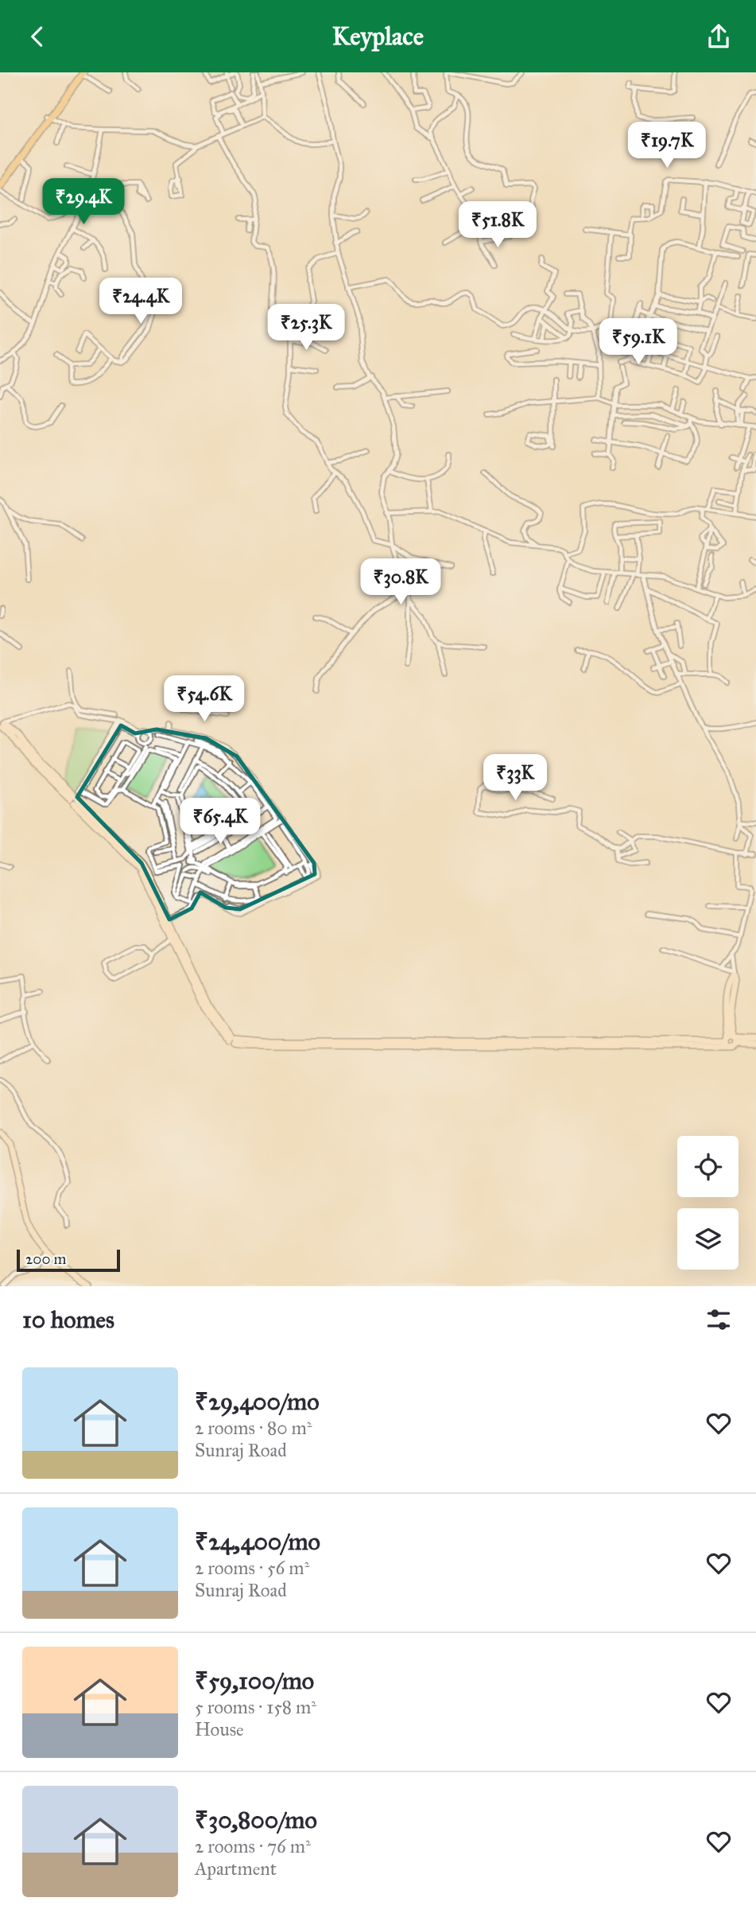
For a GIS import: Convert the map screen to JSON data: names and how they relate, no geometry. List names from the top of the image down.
{
  "scale_bar": "200 m",
  "page": {
    "header": "Keyplace",
    "price": [
      "₹19.7K",
      "₹29.4K",
      "₹51.8K",
      "₹24.4K",
      "₹25.3K",
      "₹59.1K",
      "₹30.8K",
      "₹54.6K",
      "₹33K",
      "₹65.4K"
    ],
    "scale": "200 m",
    "heading": "10 homes",
    "list": [
      {
        "name": "₹29,400/mo",
        "note": "2 rooms · 80 m² · Sunraj Road"
      },
      {
        "name": "₹24,400/mo",
        "note": "2 rooms · 56 m² · Sunraj Road"
      },
      {
        "name": "₹59,100/mo",
        "note": "5 rooms · 158 m² · House"
      },
      {
        "name": "₹30,800/mo",
        "note": "2 rooms · 76 m² · Apartment"
      }
    ]
  }
}
